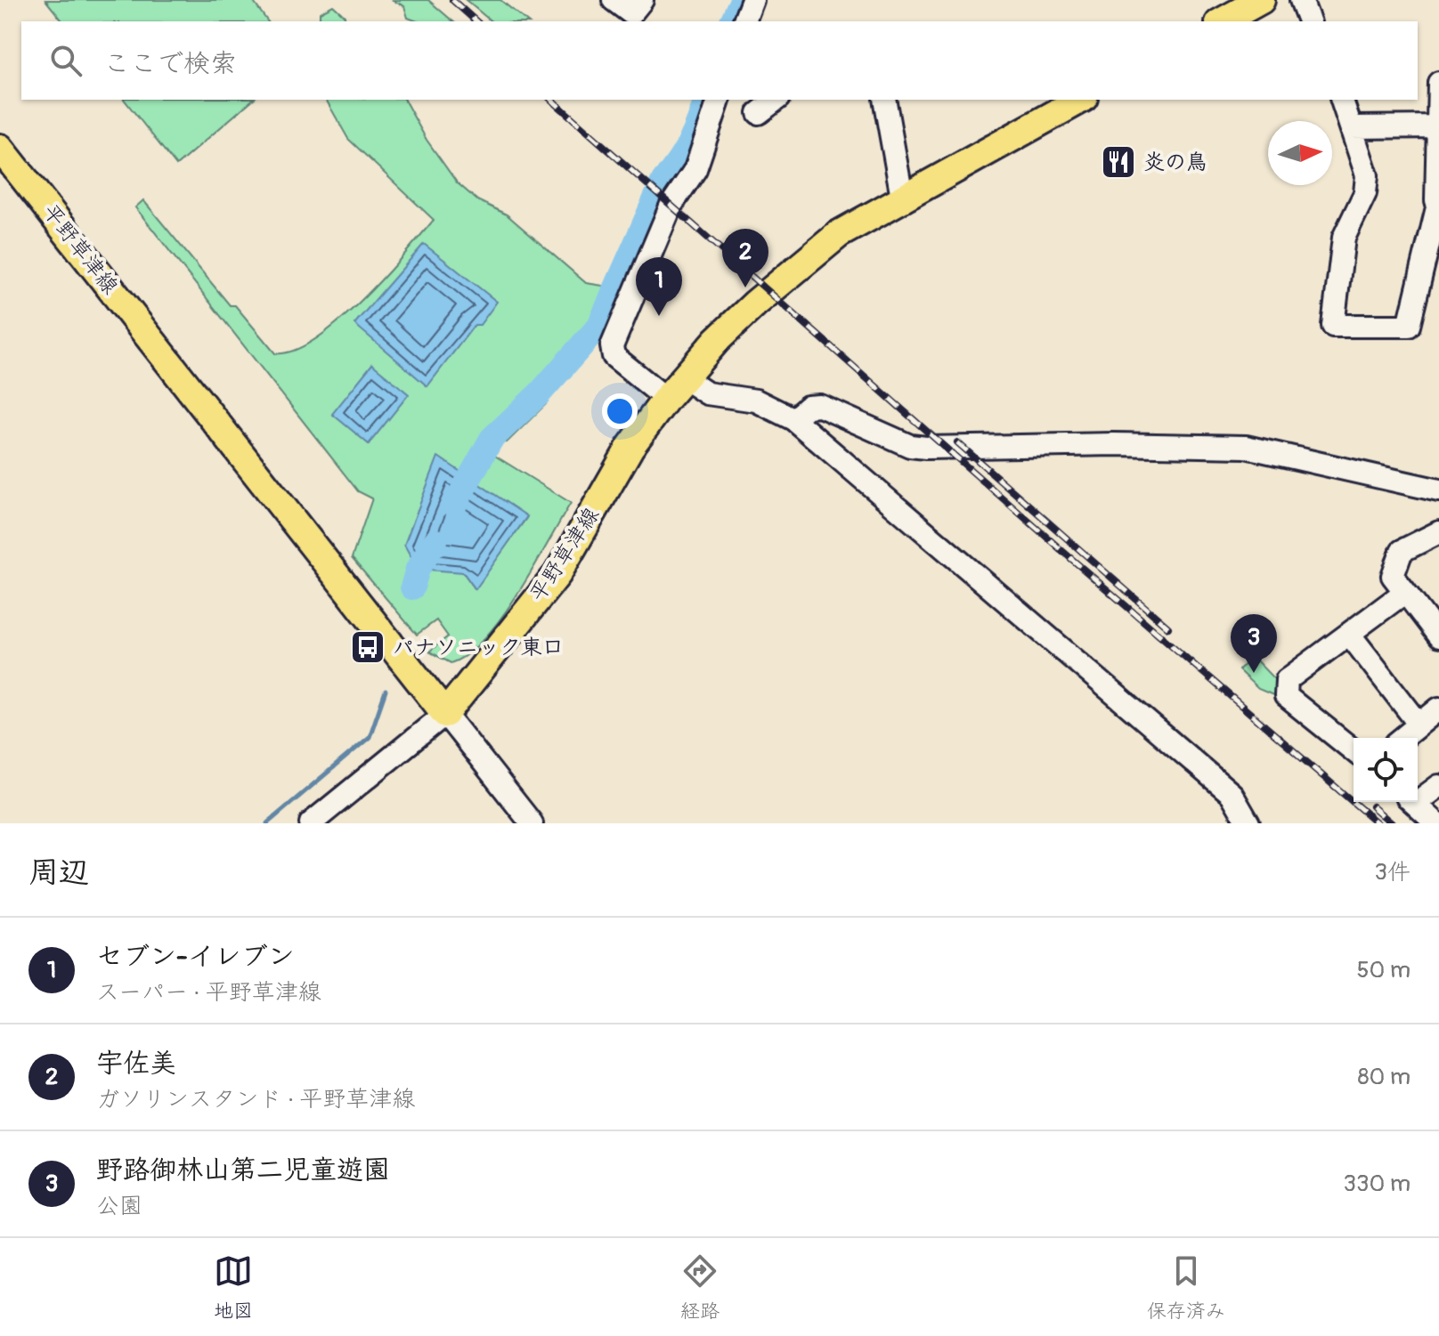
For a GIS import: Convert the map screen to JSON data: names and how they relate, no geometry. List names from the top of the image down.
{
  "streets": {
    "main road": ["平野草津線"]
  },
  "places": {
    "restaurant": ["炎の鳥"],
    "bus stop": ["パナソニック東口"]
  },
  "north": "right",
  "page": {
    "search": "ここで検索",
    "pins": ["2", "1", "3"],
    "heading": ["周辺", "3件"],
    "list": [
      {
        "mark": "1",
        "name": "セブン-イレブン",
        "note": "スーパー · 平野草津線",
        "value": "50 m"
      },
      {
        "mark": "2",
        "name": "宇佐美",
        "note": "ガソリンスタンド · 平野草津線",
        "value": "80 m"
      },
      {
        "mark": "3",
        "name": "野路御林山第二児童遊園",
        "note": "公園",
        "value": "330 m"
      }
    ],
    "nav": ["地図", "経路", "保存済み"]
  }
}
